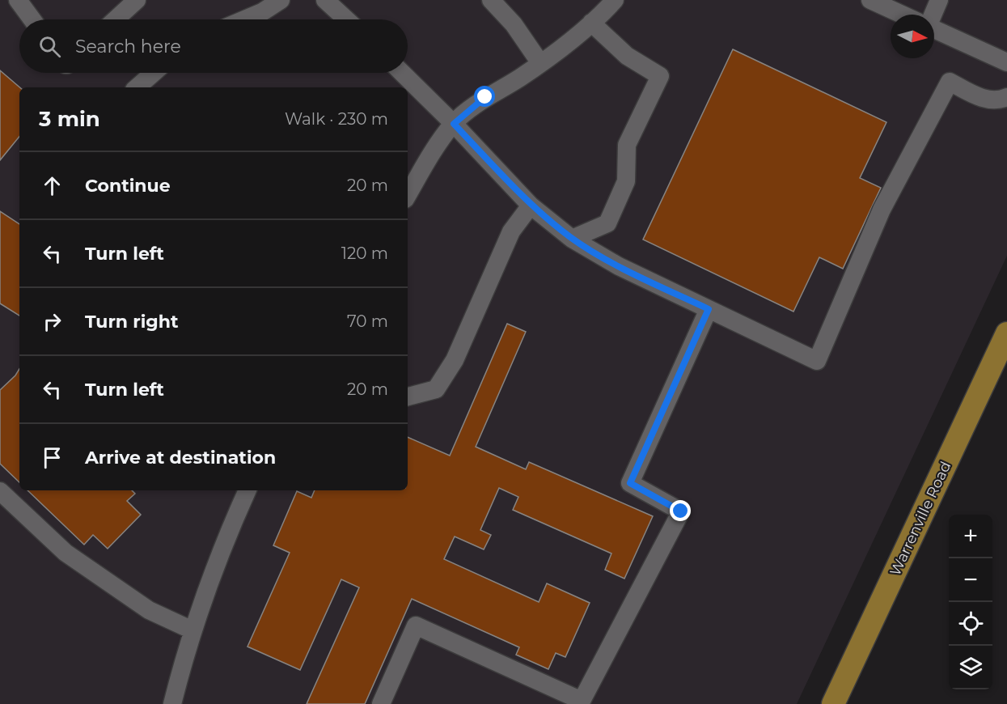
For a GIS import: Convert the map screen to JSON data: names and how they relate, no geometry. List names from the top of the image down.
{
  "streets": {
    "main road": ["Warrenville Road"]
  },
  "north": "right",
  "page": {
    "search": "Search here",
    "heading": ["3 min", "Walk · 230 m"],
    "list": [
      ["Continue", "20 m"],
      ["Turn left", "120 m"],
      ["Turn right", "70 m"],
      ["Turn left", "20 m"],
      "Arrive at destination"
    ],
    "map_buttons": ["+", "−"]
  }
}
